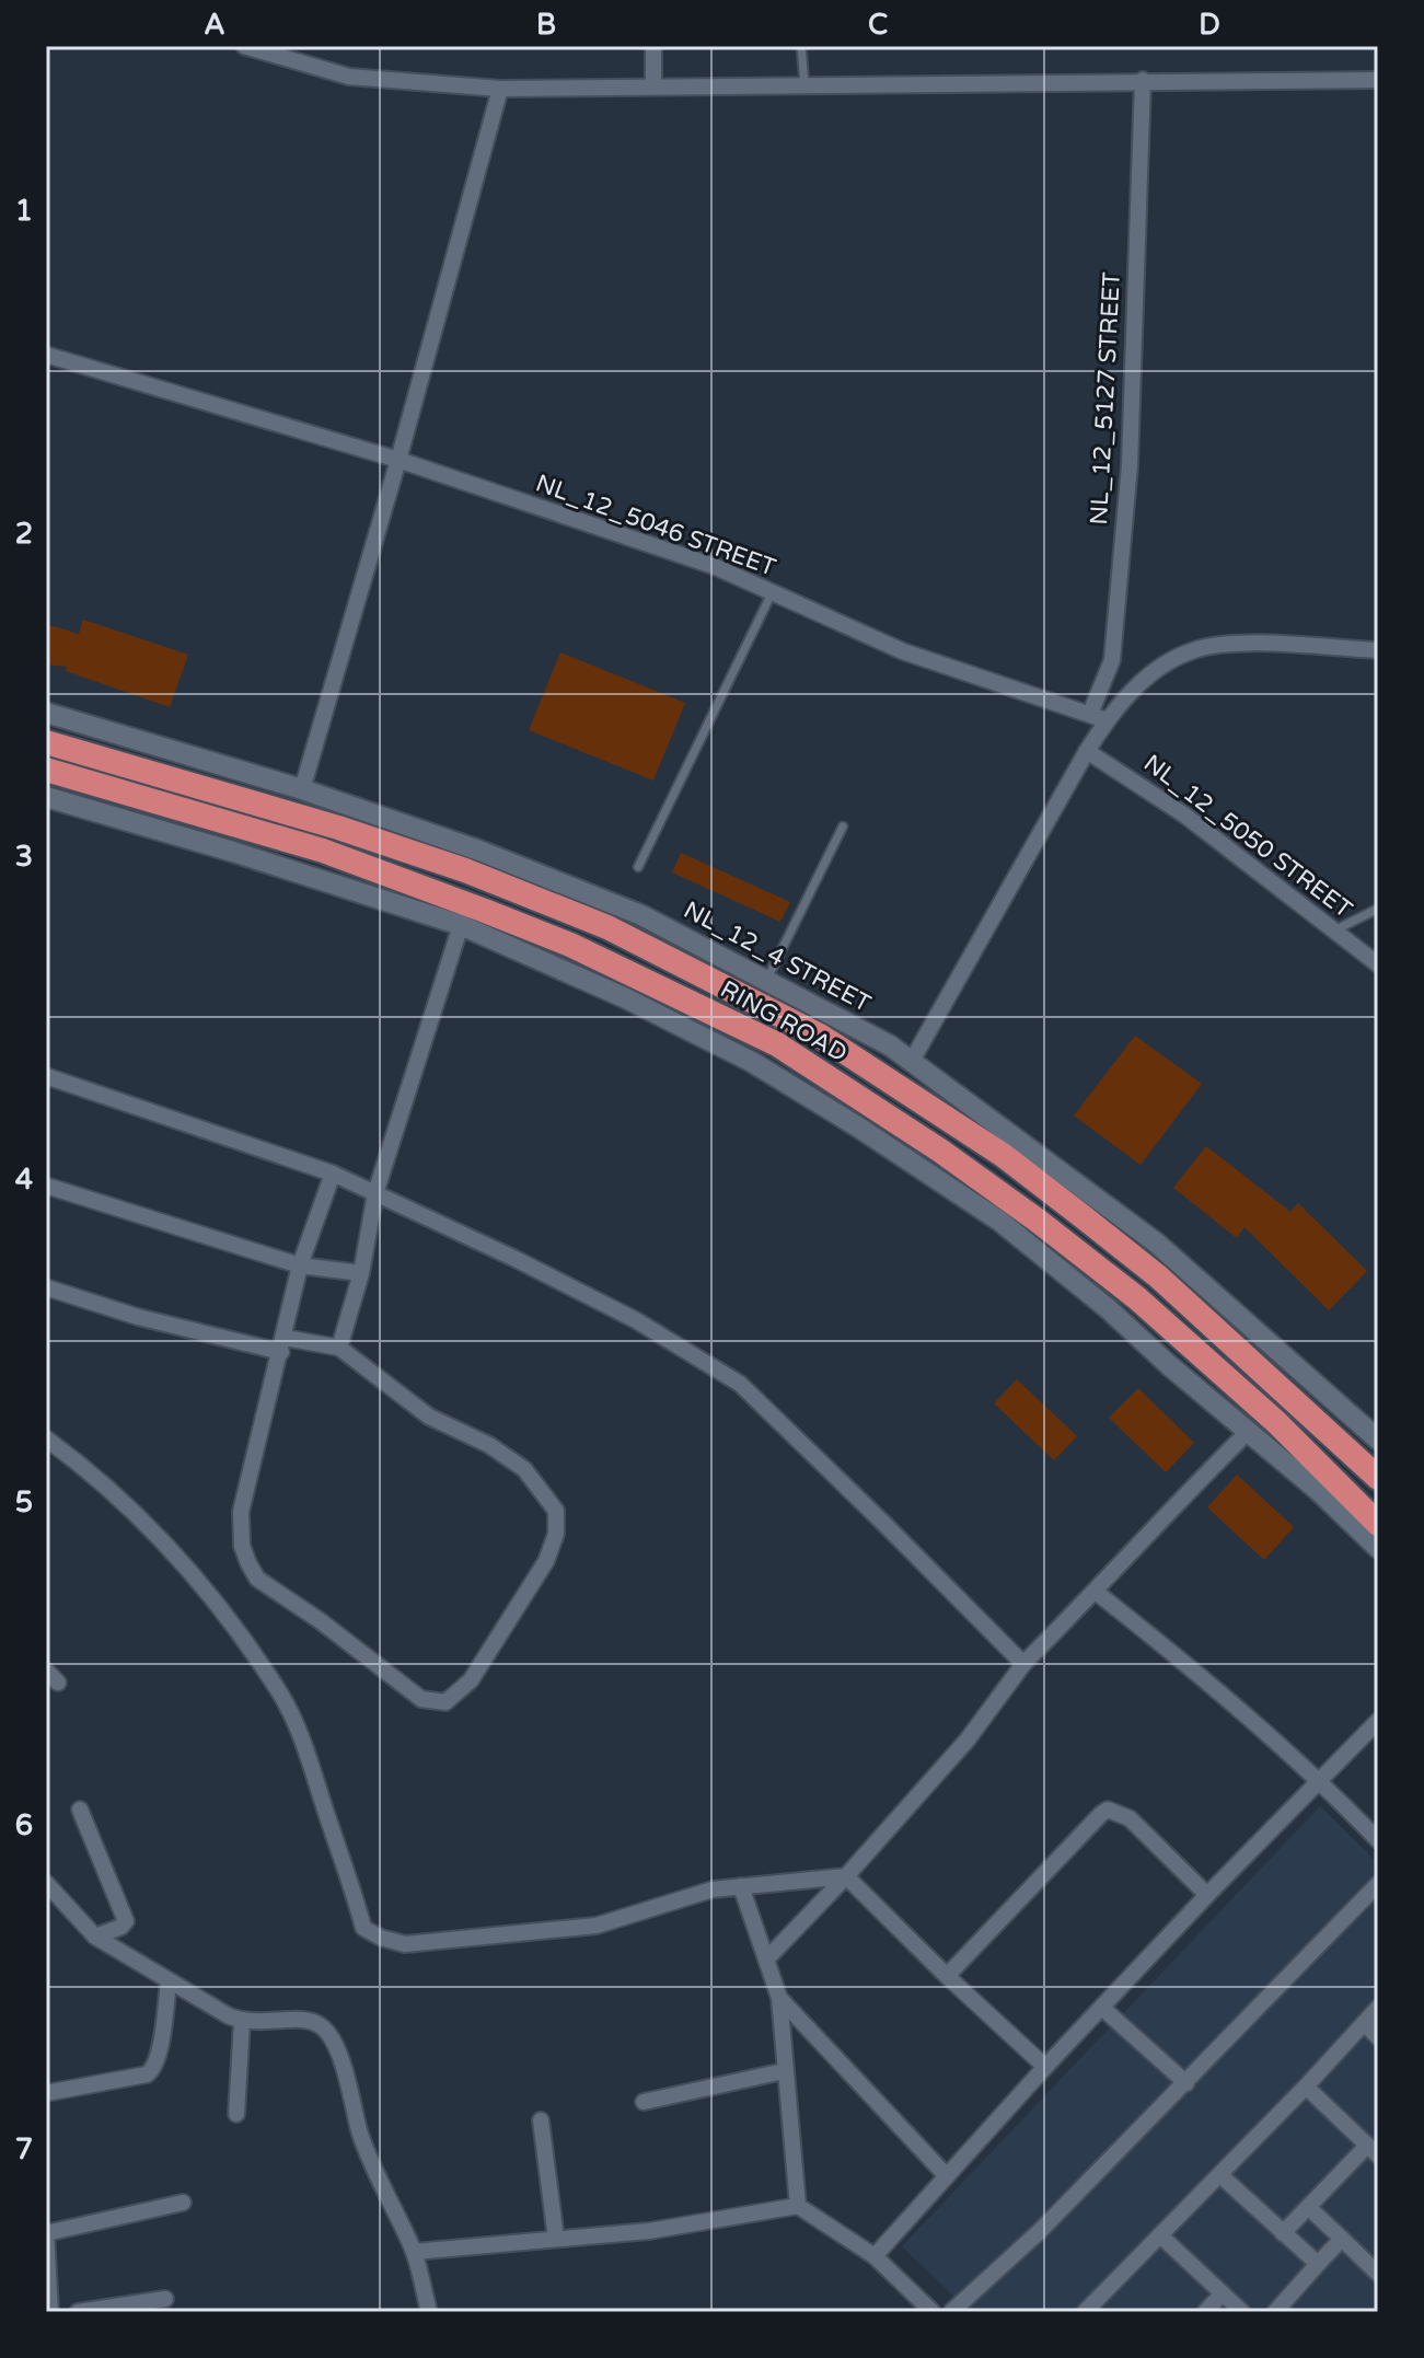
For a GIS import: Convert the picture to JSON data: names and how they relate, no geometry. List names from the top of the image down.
{
  "streets": {
    "highway": ["RING ROAD"],
    "street": [
      "NL_12_5127 STREET",
      "NL_12_5046 STREET",
      "NL_12_5050 STREET",
      "NL_12_4 STREET"
    ]
  },
  "crossings": [
    ["NL_12_5127 STREET", "NL_12_5046 STREET"]
  ],
  "grid": {
    "columns": [
      "A",
      "B",
      "C",
      "D"
    ],
    "rows": [
      "1",
      "2",
      "3",
      "4",
      "5",
      "6",
      "7"
    ]
  }
}
